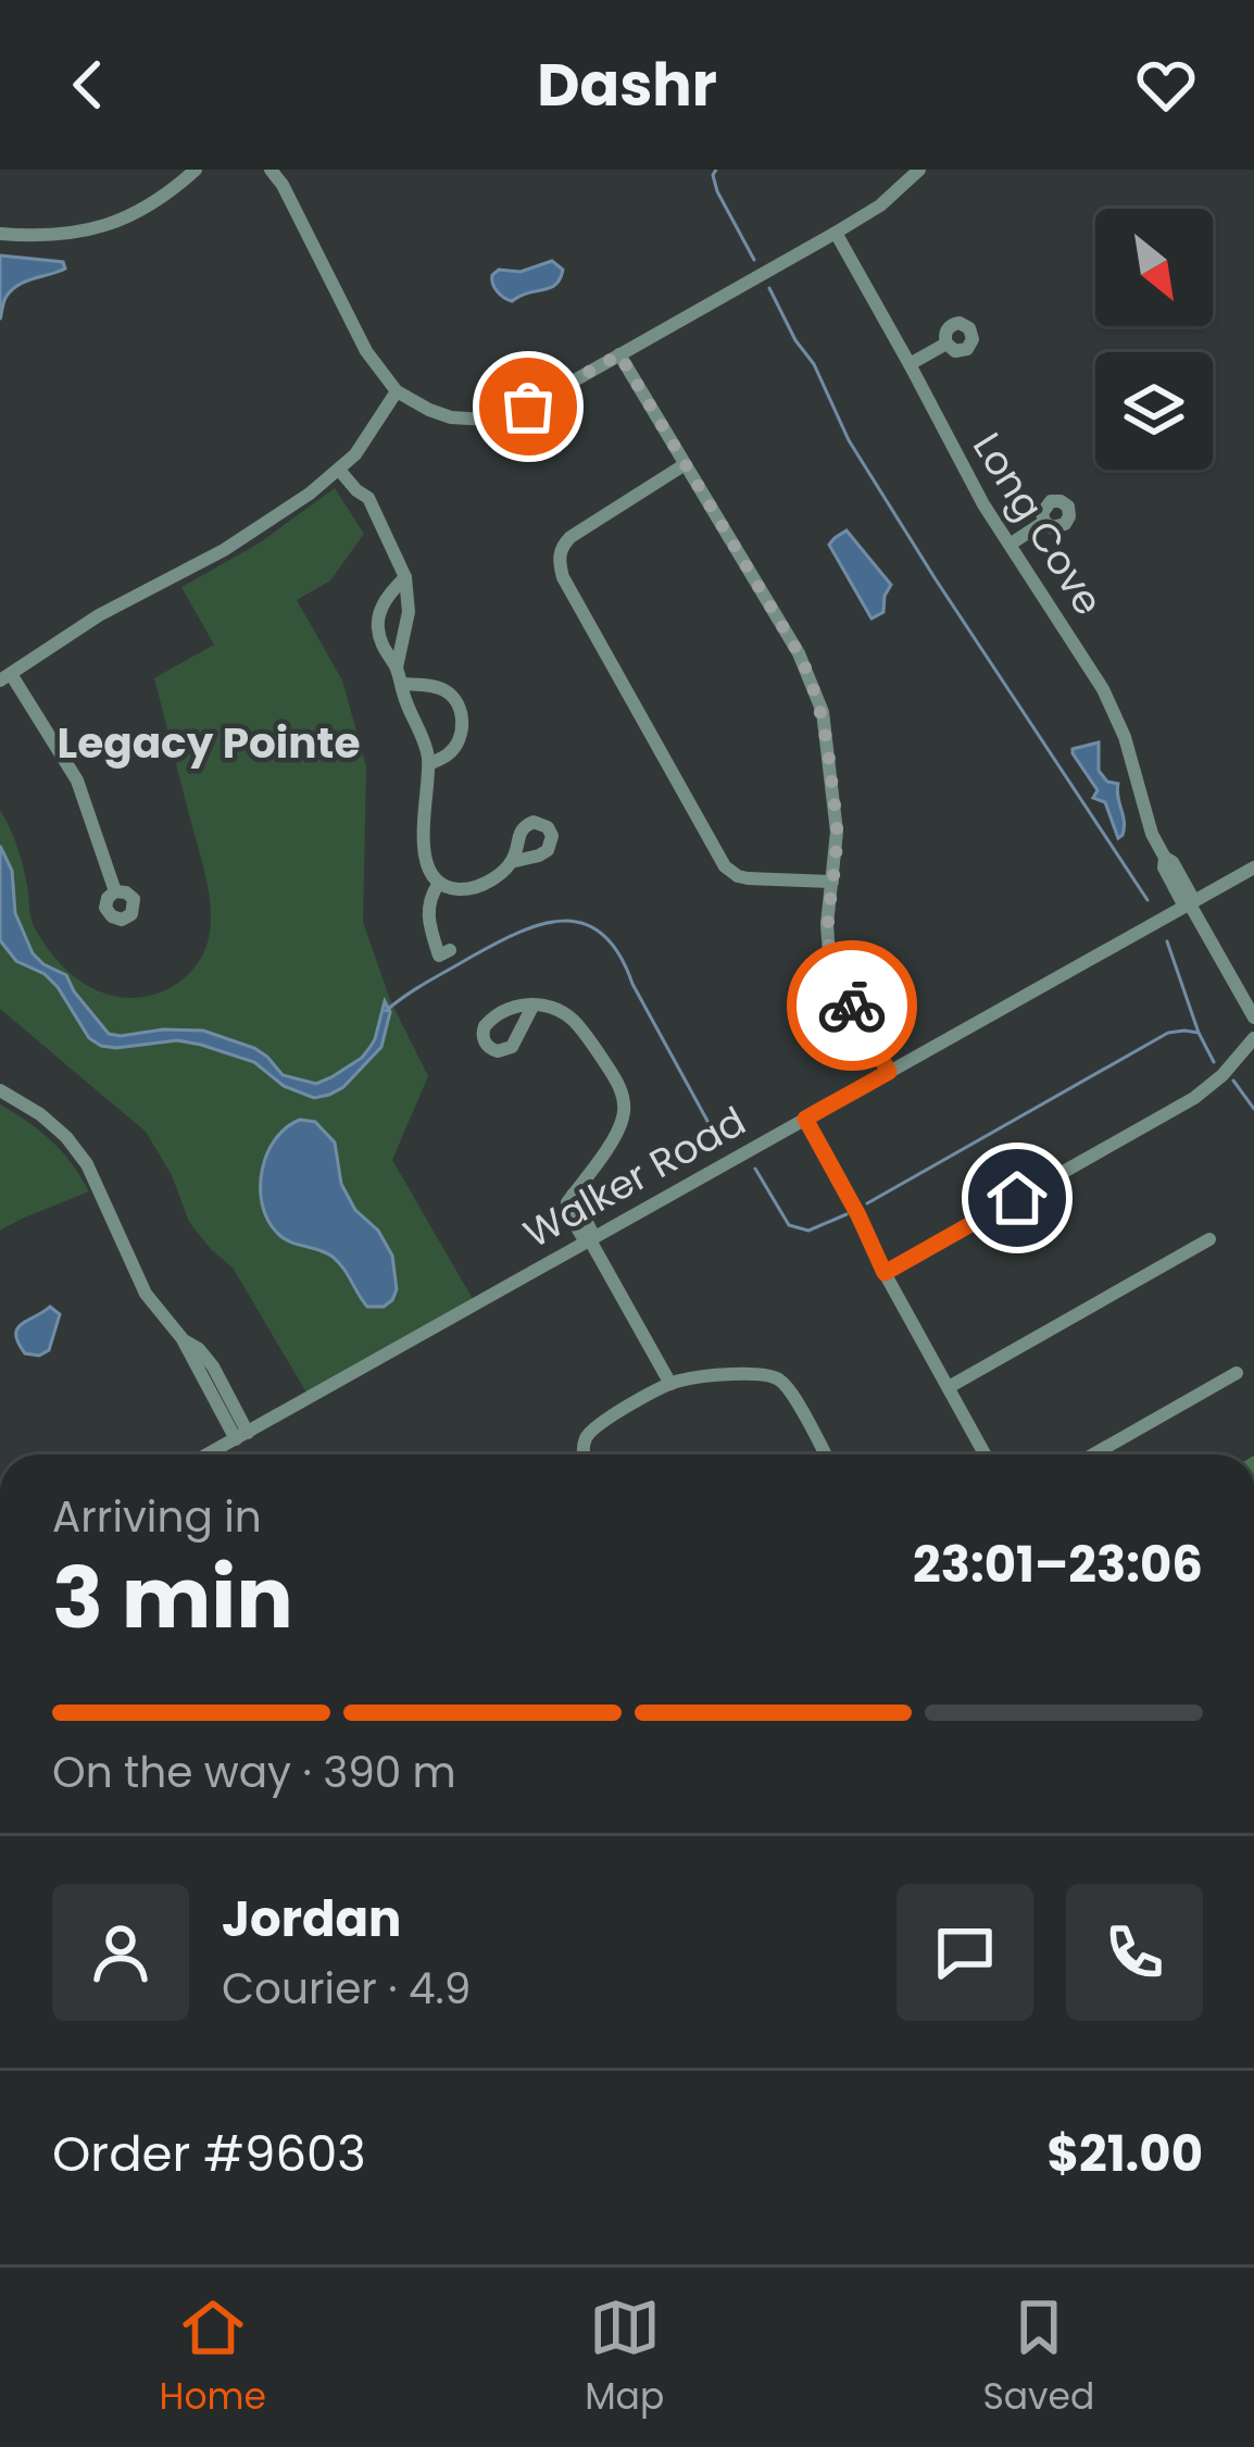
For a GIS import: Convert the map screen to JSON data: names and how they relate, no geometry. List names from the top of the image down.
{
  "streets": {
    "street": ["Long Cove", "Walker Road"]
  },
  "crossings": [
    ["Long Cove", "Walker Road"]
  ],
  "districts": ["Legacy Pointe"],
  "north": "bottom right",
  "page": {
    "header": "Dashr",
    "heading": ["3 min", "Arriving in", "23:01–23:06"],
    "panel": [
      "Jordan",
      "Courier · 4.9",
      "Order #9603",
      "$21.00"
    ],
    "bar": "On the way · 390 m",
    "tabs": ["Home", "Map", "Saved"]
  }
}
